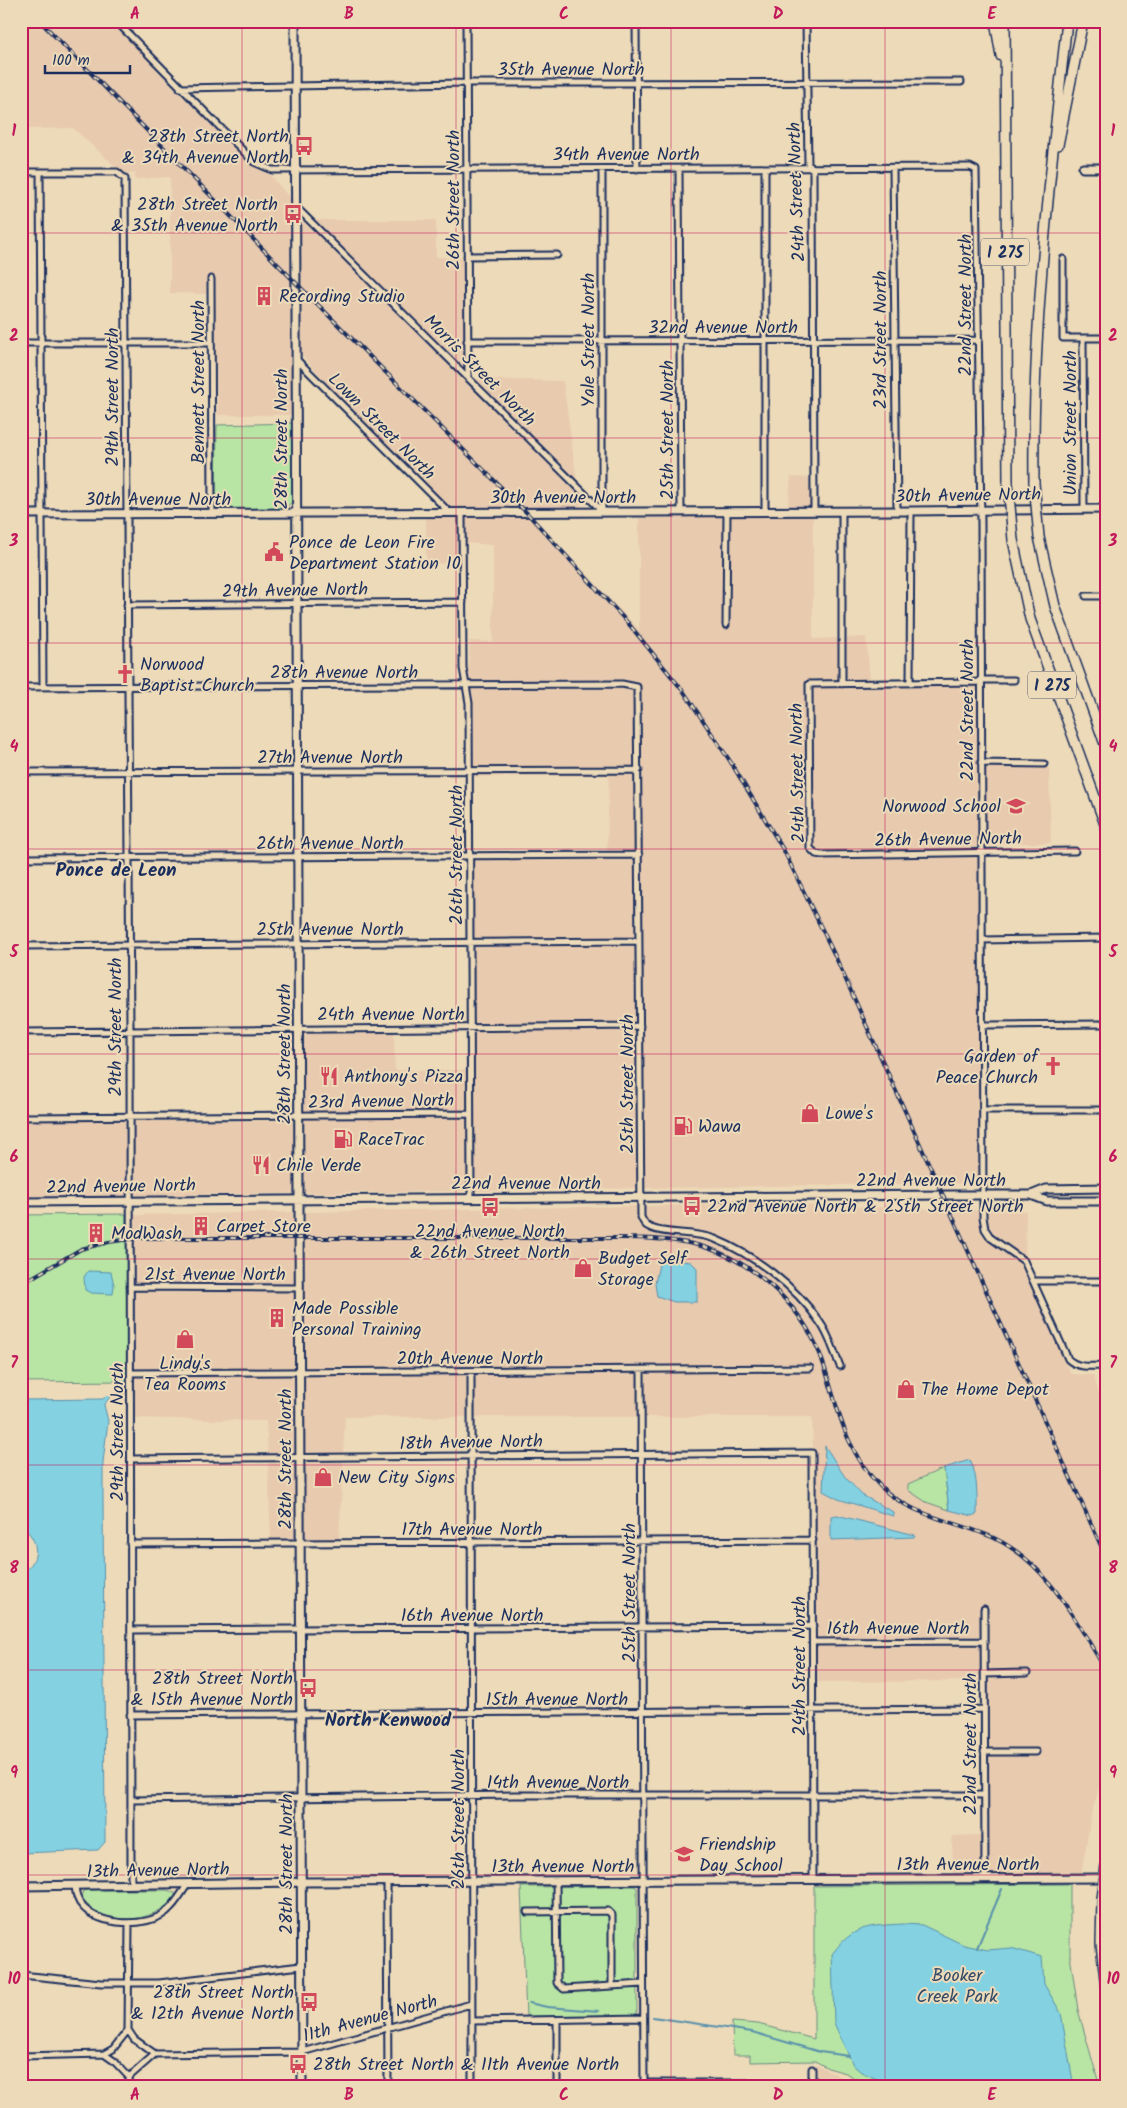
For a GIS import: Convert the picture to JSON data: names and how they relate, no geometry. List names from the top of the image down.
{
  "streets": {
    "highway": ["I 275"],
    "street": [
      "35th Avenue North",
      "34th Avenue North",
      "24th Street North",
      "26th Street North",
      "22nd Street North",
      "32nd Avenue North",
      "Yale Street North",
      "23rd Street North",
      "Morris Street North",
      "Bennett Street North",
      "29th Street North",
      "Union Street North",
      "Lown Street North",
      "25th Street North",
      "28th Street North",
      "30th Avenue North",
      "29th Avenue North",
      "28th Avenue North",
      "27th Avenue North",
      "26th Avenue North",
      "25th Avenue North",
      "24th Avenue North",
      "23rd Avenue North",
      "22nd Avenue North",
      "21st Avenue North",
      "20th Avenue North",
      "18th Avenue North",
      "17th Avenue North",
      "16th Avenue North",
      "15th Avenue North",
      "14th Avenue North",
      "13th Avenue North",
      "11th Avenue North"
    ]
  },
  "crossings": [
    ["35th Avenue North", "34th Avenue North"],
    ["35th Avenue North", "24th Street North"],
    ["35th Avenue North", "26th Street North"],
    ["35th Avenue North", "28th Street North"],
    ["34th Avenue North", "24th Street North"],
    ["34th Avenue North", "26th Street North"],
    ["34th Avenue North", "22nd Street North"],
    ["34th Avenue North", "Yale Street North"],
    ["34th Avenue North", "23rd Street North"],
    ["34th Avenue North", "25th Street North"],
    ["34th Avenue North", "28th Street North"],
    ["24th Street North", "32nd Avenue North"],
    ["24th Street North", "30th Avenue North"],
    ["24th Street North", "26th Avenue North"],
    ["24th Street North", "18th Avenue North"],
    ["24th Street North", "17th Avenue North"],
    ["24th Street North", "16th Avenue North"],
    ["24th Street North", "15th Avenue North"],
    ["24th Street North", "14th Avenue North"],
    ["24th Street North", "13th Avenue North"],
    ["26th Street North", "32nd Avenue North"],
    ["26th Street North", "Morris Street North"],
    ["26th Street North", "30th Avenue North"],
    ["26th Street North", "29th Avenue North"],
    ["26th Street North", "28th Avenue North"],
    ["26th Street North", "27th Avenue North"],
    ["26th Street North", "26th Avenue North"],
    ["26th Street North", "25th Avenue North"],
    ["26th Street North", "24th Avenue North"],
    ["26th Street North", "23rd Avenue North"],
    ["26th Street North", "22nd Avenue North"],
    ["26th Street North", "20th Avenue North"],
    ["26th Street North", "18th Avenue North"],
    ["26th Street North", "17th Avenue North"],
    ["26th Street North", "16th Avenue North"],
    ["26th Street North", "15th Avenue North"],
    ["26th Street North", "14th Avenue North"],
    ["26th Street North", "13th Avenue North"],
    ["26th Street North", "11th Avenue North"],
    ["22nd Street North", "32nd Avenue North"],
    ["22nd Street North", "30th Avenue North"],
    ["22nd Street North", "26th Avenue North"],
    ["22nd Street North", "22nd Avenue North"],
    ["22nd Street North", "16th Avenue North"],
    ["22nd Street North", "15th Avenue North"],
    ["22nd Street North", "14th Avenue North"],
    ["22nd Street North", "13th Avenue North"],
    ["32nd Avenue North", "Yale Street North"],
    ["32nd Avenue North", "23rd Street North"],
    ["32nd Avenue North", "25th Street North"],
    ["Yale Street North", "Morris Street North"],
    ["Yale Street North", "30th Avenue North"],
    ["23rd Street North", "30th Avenue North"],
    ["Morris Street North", "28th Street North"],
    ["Morris Street North", "30th Avenue North"],
    ["Bennett Street North", "30th Avenue North"],
    ["29th Street North", "30th Avenue North"],
    ["29th Street North", "29th Avenue North"],
    ["29th Street North", "28th Avenue North"],
    ["29th Street North", "27th Avenue North"],
    ["29th Street North", "26th Avenue North"],
    ["29th Street North", "25th Avenue North"],
    ["29th Street North", "24th Avenue North"],
    ["29th Street North", "23rd Avenue North"],
    ["29th Street North", "22nd Avenue North"],
    ["29th Street North", "21st Avenue North"],
    ["29th Street North", "20th Avenue North"],
    ["29th Street North", "18th Avenue North"],
    ["29th Street North", "17th Avenue North"],
    ["29th Street North", "16th Avenue North"],
    ["29th Street North", "15th Avenue North"],
    ["29th Street North", "14th Avenue North"],
    ["29th Street North", "13th Avenue North"],
    ["Union Street North", "30th Avenue North"],
    ["Lown Street North", "28th Street North"],
    ["Lown Street North", "30th Avenue North"],
    ["25th Street North", "30th Avenue North"],
    ["25th Street North", "28th Avenue North"],
    ["25th Street North", "27th Avenue North"],
    ["25th Street North", "26th Avenue North"],
    ["25th Street North", "25th Avenue North"],
    ["25th Street North", "24th Avenue North"],
    ["25th Street North", "22nd Avenue North"],
    ["25th Street North", "20th Avenue North"],
    ["25th Street North", "18th Avenue North"],
    ["25th Street North", "17th Avenue North"],
    ["25th Street North", "16th Avenue North"],
    ["25th Street North", "15th Avenue North"],
    ["25th Street North", "14th Avenue North"],
    ["25th Street North", "13th Avenue North"],
    ["28th Street North", "30th Avenue North"],
    ["28th Street North", "29th Avenue North"],
    ["28th Street North", "28th Avenue North"],
    ["28th Street North", "27th Avenue North"],
    ["28th Street North", "26th Avenue North"],
    ["28th Street North", "25th Avenue North"],
    ["28th Street North", "24th Avenue North"],
    ["28th Street North", "23rd Avenue North"],
    ["28th Street North", "22nd Avenue North"],
    ["28th Street North", "21st Avenue North"],
    ["28th Street North", "20th Avenue North"],
    ["28th Street North", "18th Avenue North"],
    ["28th Street North", "17th Avenue North"],
    ["28th Street North", "16th Avenue North"],
    ["28th Street North", "15th Avenue North"],
    ["28th Street North", "14th Avenue North"],
    ["28th Street North", "13th Avenue North"],
    ["28th Street North", "11th Avenue North"]
  ],
  "districts": ["Ponce de Leon", "North Kenwood"],
  "parks": ["Booker Creek Park"],
  "places": {
    "bus stop": [
      "28th Street North & 34th Avenue North",
      "28th Street North & 35th Avenue North",
      "22nd Avenue North & 25th Street North",
      "22nd Avenue North & 26th Street North",
      "28th Street North & 15th Avenue North",
      "28th Street North & 12th Avenue North",
      "28th Street North & 11th Avenue North"
    ],
    "building": [
      "Recording Studio",
      "Carpet Store",
      "ModWash",
      "Made Possible Personal Training"
    ],
    "public building": ["Ponce de Leon Fire Department Station 10"],
    "church": ["Norwood Baptist Church", "Garden of Peace Church"],
    "school or university": ["Norwood School", "Friendship Day School"],
    "restaurant": ["Anthony's Pizza", "Chile Verde"],
    "shop": [
      "Lowe's",
      "Budget Self Storage",
      "Lindy's Tea Rooms",
      "The Home Depot",
      "New City Signs"
    ],
    "fuel station": ["Wawa", "RaceTrac"]
  },
  "scale_bar": "100 m",
  "grid": {
    "columns": [
      "A",
      "B",
      "C",
      "D",
      "E"
    ],
    "rows": [
      "1",
      "2",
      "3",
      "4",
      "5",
      "6",
      "7",
      "8",
      "9",
      "10"
    ]
  }
}
